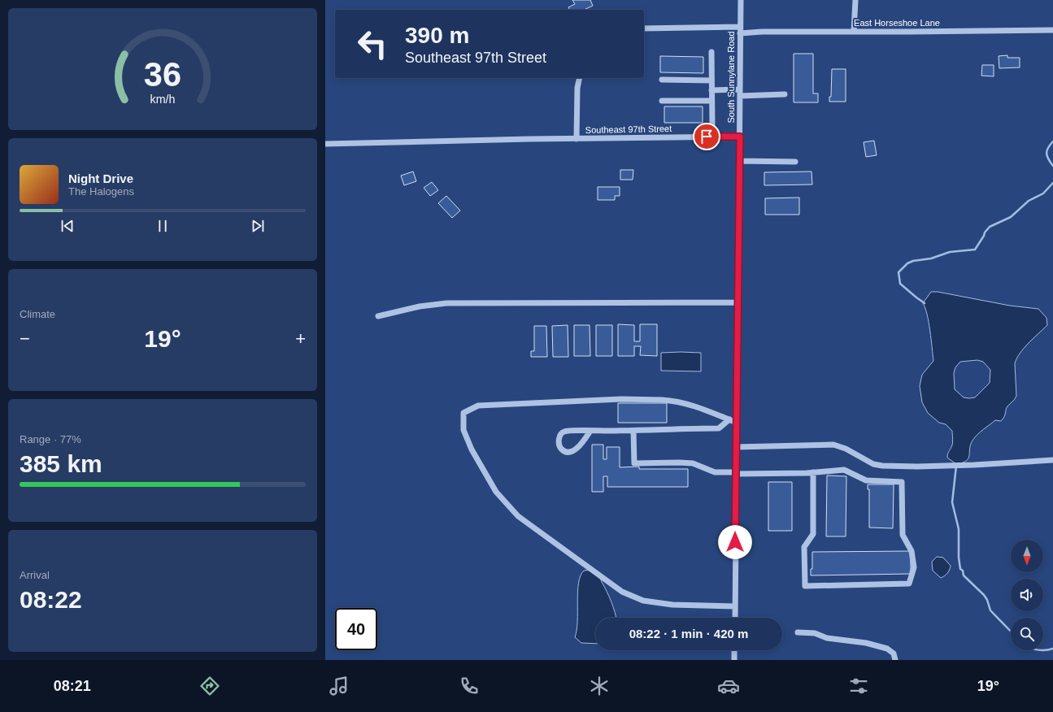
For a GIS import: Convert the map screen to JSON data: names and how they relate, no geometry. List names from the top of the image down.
{
  "streets": {
    "street": ["East Horseshoe Lane", "South Sunnylane Road", "Southeast 97th Street"]
  },
  "crossings": [
    ["East Horseshoe Lane", "South Sunnylane Road"],
    ["South Sunnylane Road", "Southeast 97th Street"]
  ],
  "north": "bottom",
  "page": {
    "turn": ["390 m", "Southeast 97th Street"],
    "song": ["Night Drive", "The Halogens"],
    "tile": [
      "Climate",
      ["Range · 77%", "385 km"],
      ["Arrival", "08:22"]
    ],
    "heat": ["−", "19°", "+"],
    "limit": "40",
    "trip": "08:22 · 1 min · 420 m",
    "tabs": ["08:21", "19°"],
    "gauge": ["36", "km/h"]
  }
}
